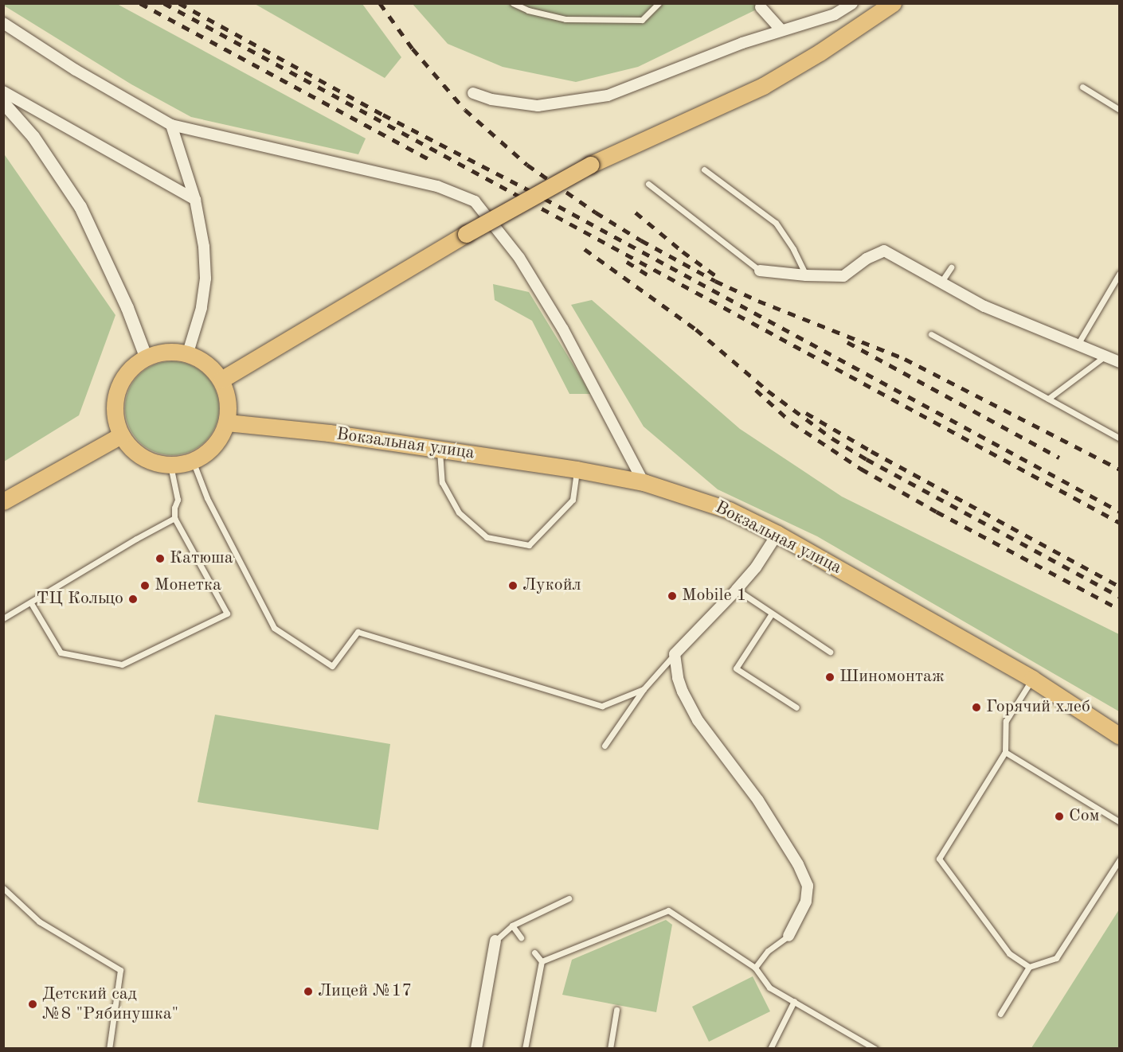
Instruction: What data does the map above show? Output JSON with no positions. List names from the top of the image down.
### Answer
{
  "streets": {
    "main road": ["Вокзальная улица"]
  },
  "places": [
    "Катюша",
    "Монетка",
    "Лукойл",
    "Mobile 1",
    "ТЦ Кольцо",
    "Шиномонтаж",
    "Горячий хлеб",
    "Сом",
    "Лицей №17",
    "Детский сад №8 \"Рябинушка\""
  ]
}
